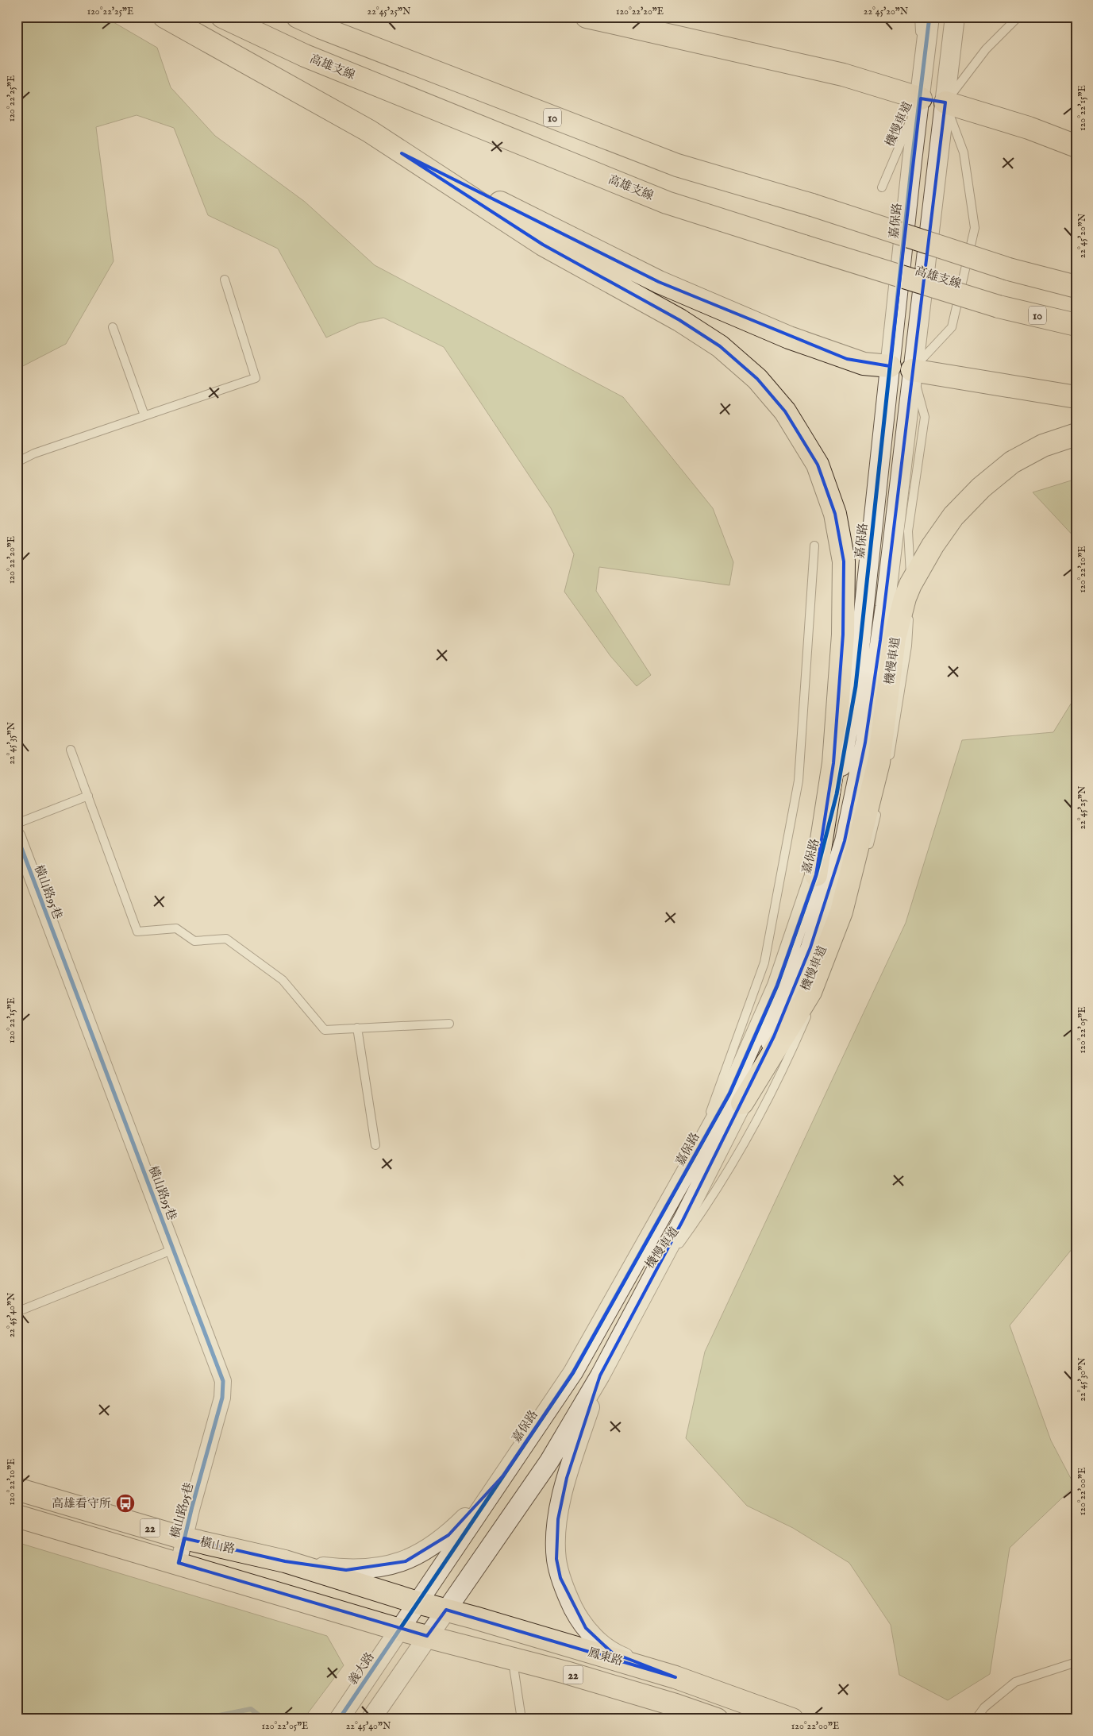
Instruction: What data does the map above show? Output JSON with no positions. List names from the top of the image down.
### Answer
{
  "streets": {
    "main road": [
      "高雄支線",
      "10",
      "22",
      "橫山路",
      "鳳東路"
    ],
    "street": ["嘉保路", "橫山路95巷", "義大路"],
    "lane": ["機慢車道"]
  },
  "crossings": [
    ["機慢車道", "嘉保路"],
    ["嘉保路", "橫山路"],
    ["嘉保路", "鳳東路"],
    ["嘉保路", "義大路"],
    ["橫山路95巷", "22"],
    ["橫山路95巷", "橫山路"],
    ["22", "義大路"],
    ["橫山路", "鳳東路"],
    ["橫山路", "義大路"],
    ["鳳東路", "義大路"]
  ],
  "places": {
    "bus stop": ["高雄看守所"]
  },
  "coordinates": [
    "120°22'25\"E",
    "22°45'25\"N",
    "120°22'20\"E",
    "22°45'20\"N",
    "120°22'15\"E",
    "120°22'10\"E",
    "22°45'35\"N",
    "120°22'05\"E",
    "22°45'40\"N",
    "22°45'30\"N",
    "120°22'00\"E"
  ]
}
